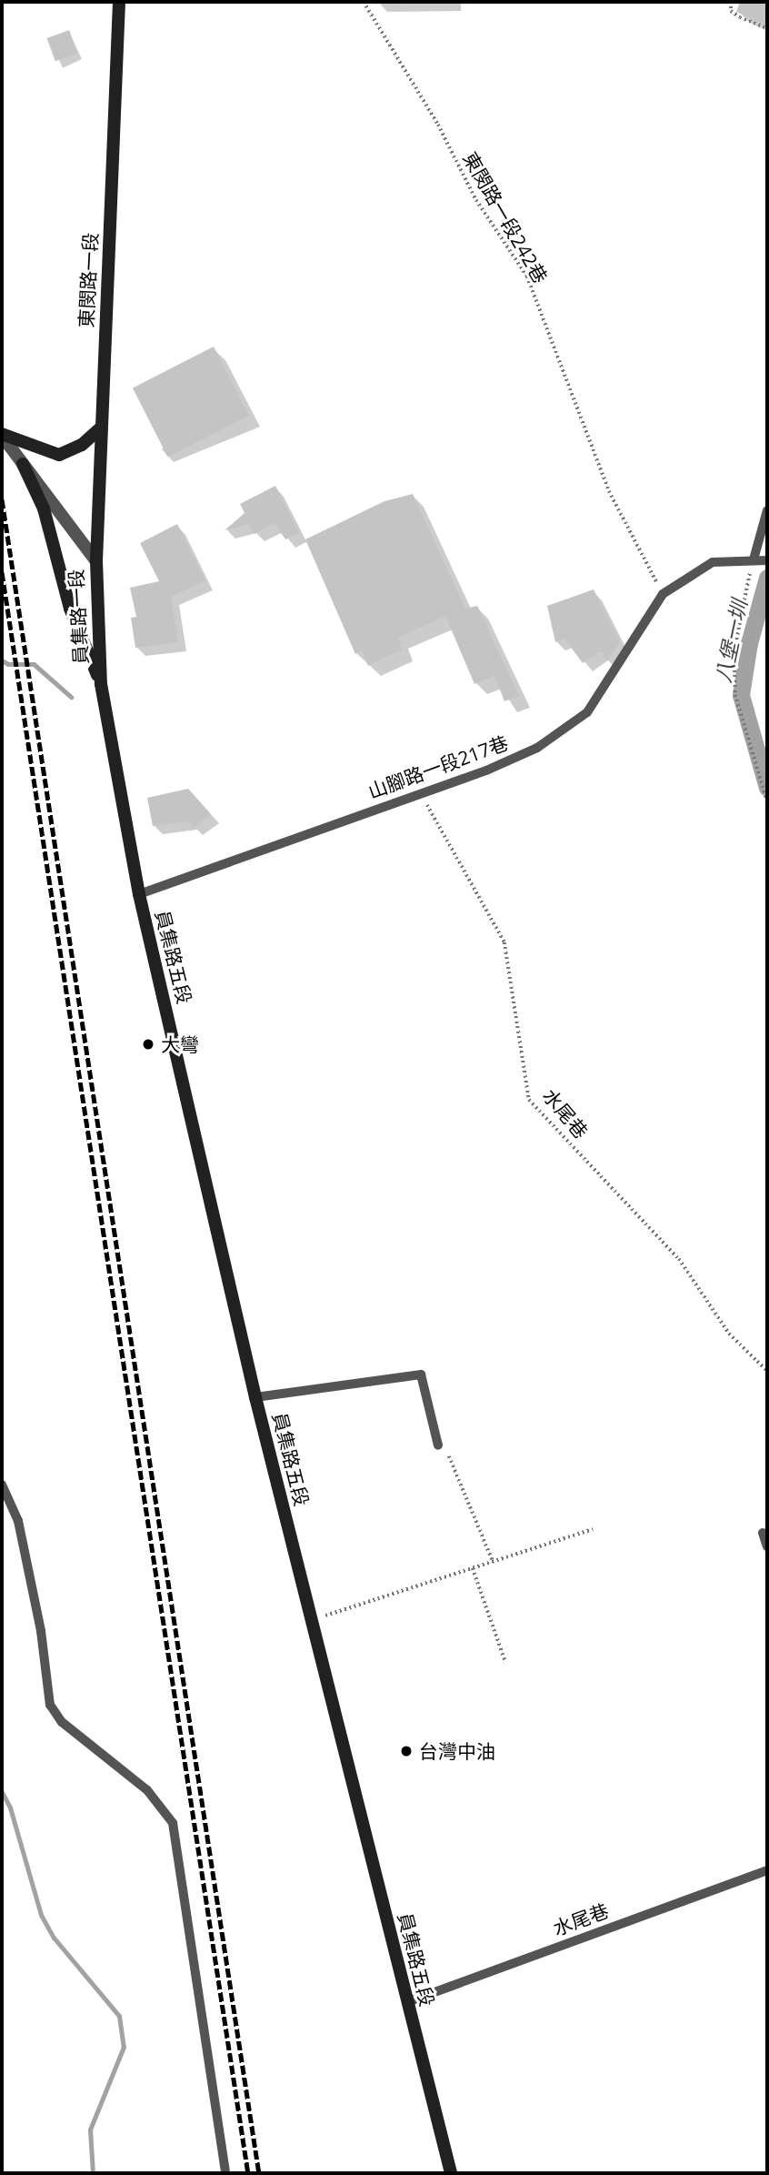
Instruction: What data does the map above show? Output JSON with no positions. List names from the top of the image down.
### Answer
{
  "streets": {
    "main road": ["東閔路一段", "員集路一段", "員集路五段"],
    "lane": ["山腳路一段217巷", "水尾巷"],
    "path": ["東閔路一段242巷"]
  },
  "crossings": [
    ["東閔路一段242巷", "山腳路一段217巷"],
    ["東閔路一段", "員集路一段"],
    ["員集路一段", "員集路五段"],
    ["山腳路一段217巷", "員集路五段"],
    ["山腳路一段217巷", "水尾巷"],
    ["員集路五段", "水尾巷"]
  ],
  "water": ["八堡一圳"],
  "places": ["大彎", "台灣中油"]
}
